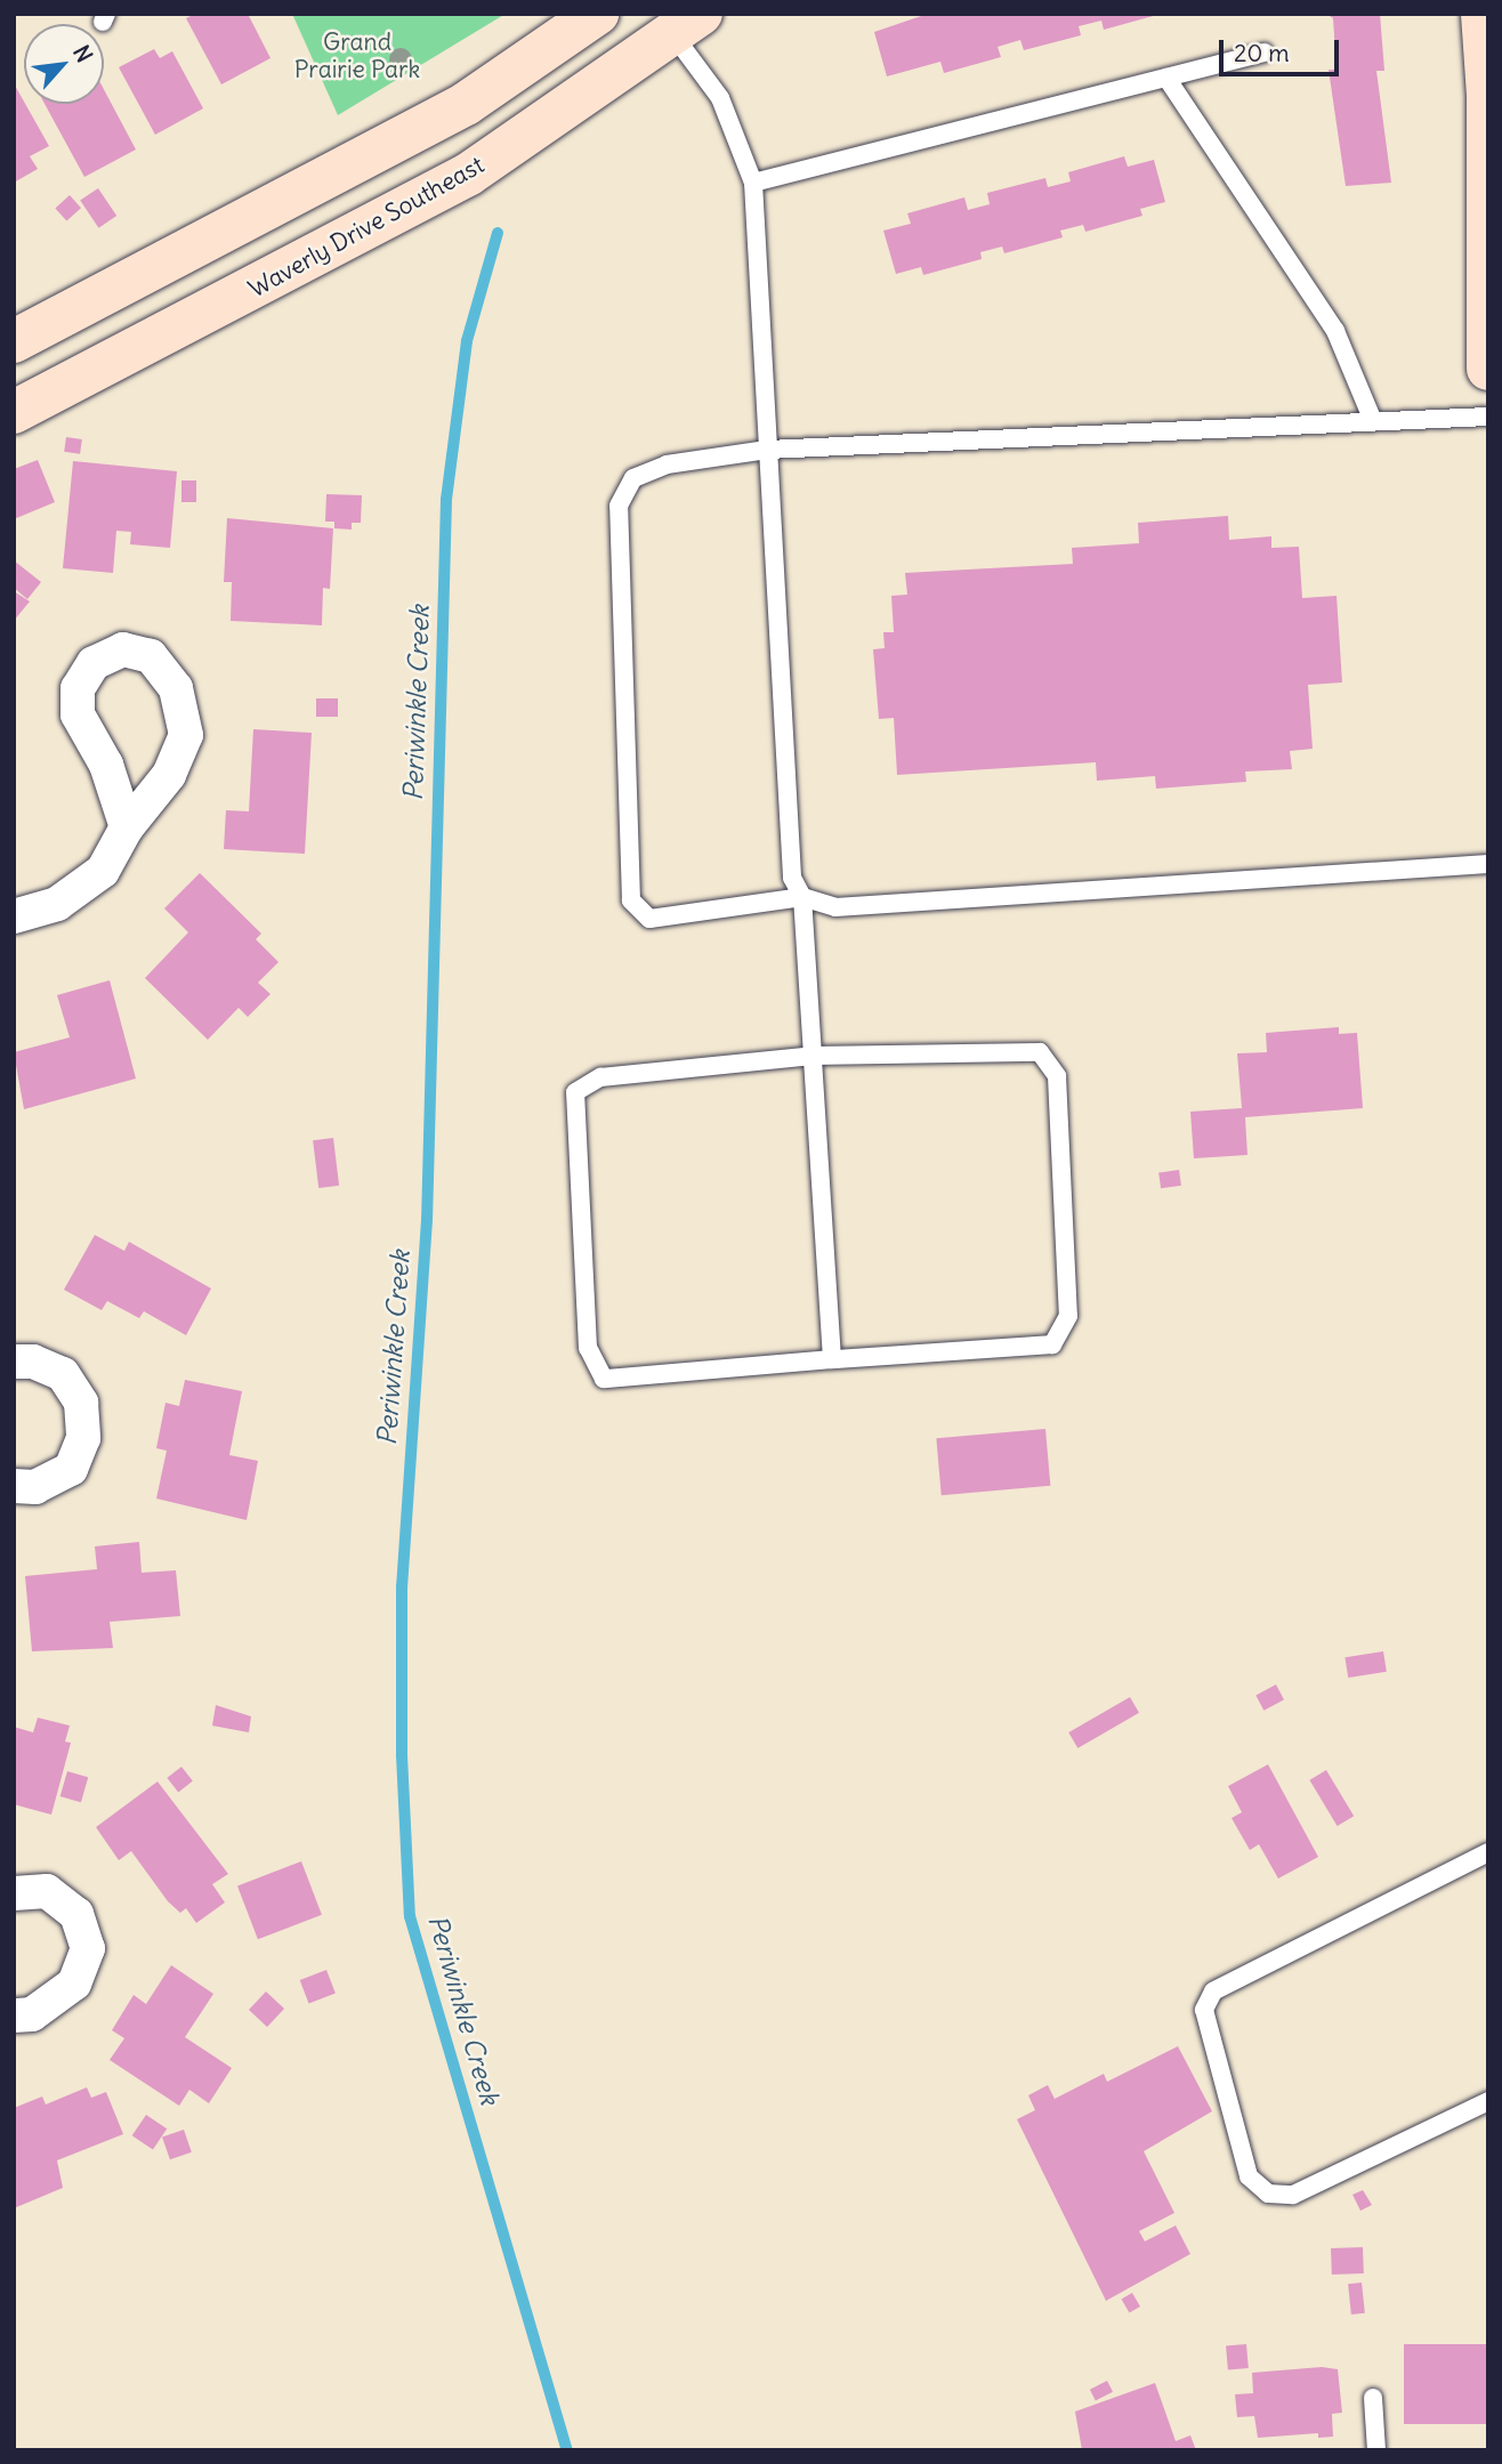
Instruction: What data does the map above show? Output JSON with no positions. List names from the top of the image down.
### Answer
{
  "streets": {
    "main road": ["Waverly Drive Southeast"]
  },
  "water": ["Periwinkle Creek"],
  "parks": ["Grand Prairie Park"],
  "scale_bar": "20 m",
  "north": "top right"
}
